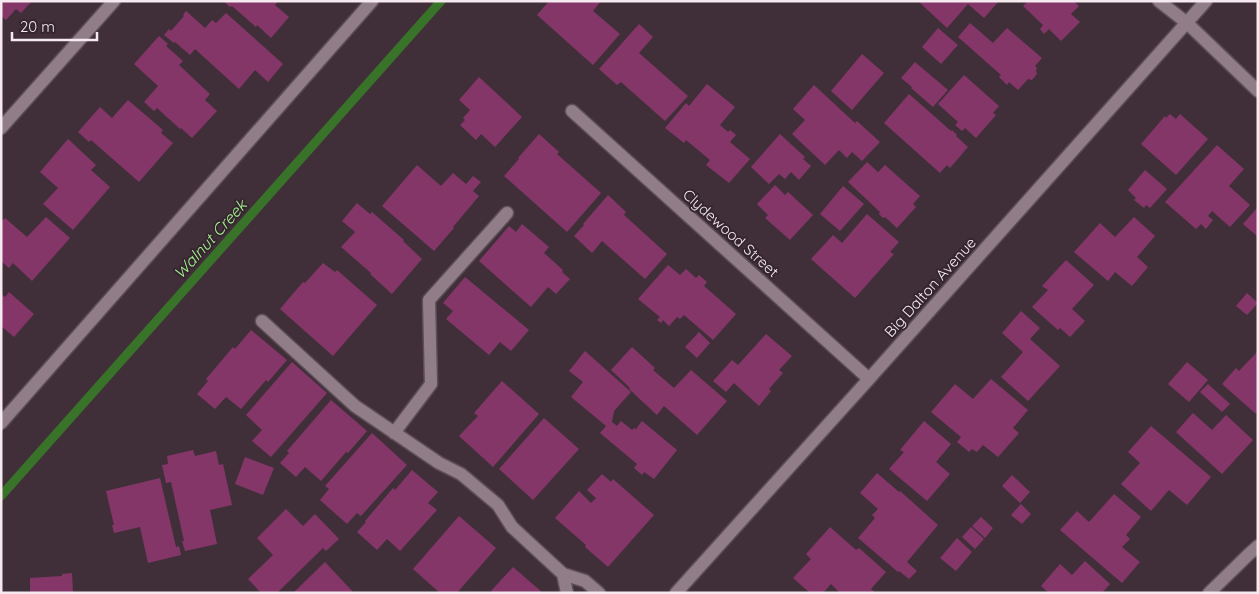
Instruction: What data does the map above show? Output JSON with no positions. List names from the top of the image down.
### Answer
{
  "streets": {
    "street": ["Clydewood Street", "Big Dalton Avenue"]
  },
  "crossings": [
    ["Clydewood Street", "Big Dalton Avenue"]
  ],
  "water": ["Walnut Creek"],
  "scale_bar": "20 m"
}
